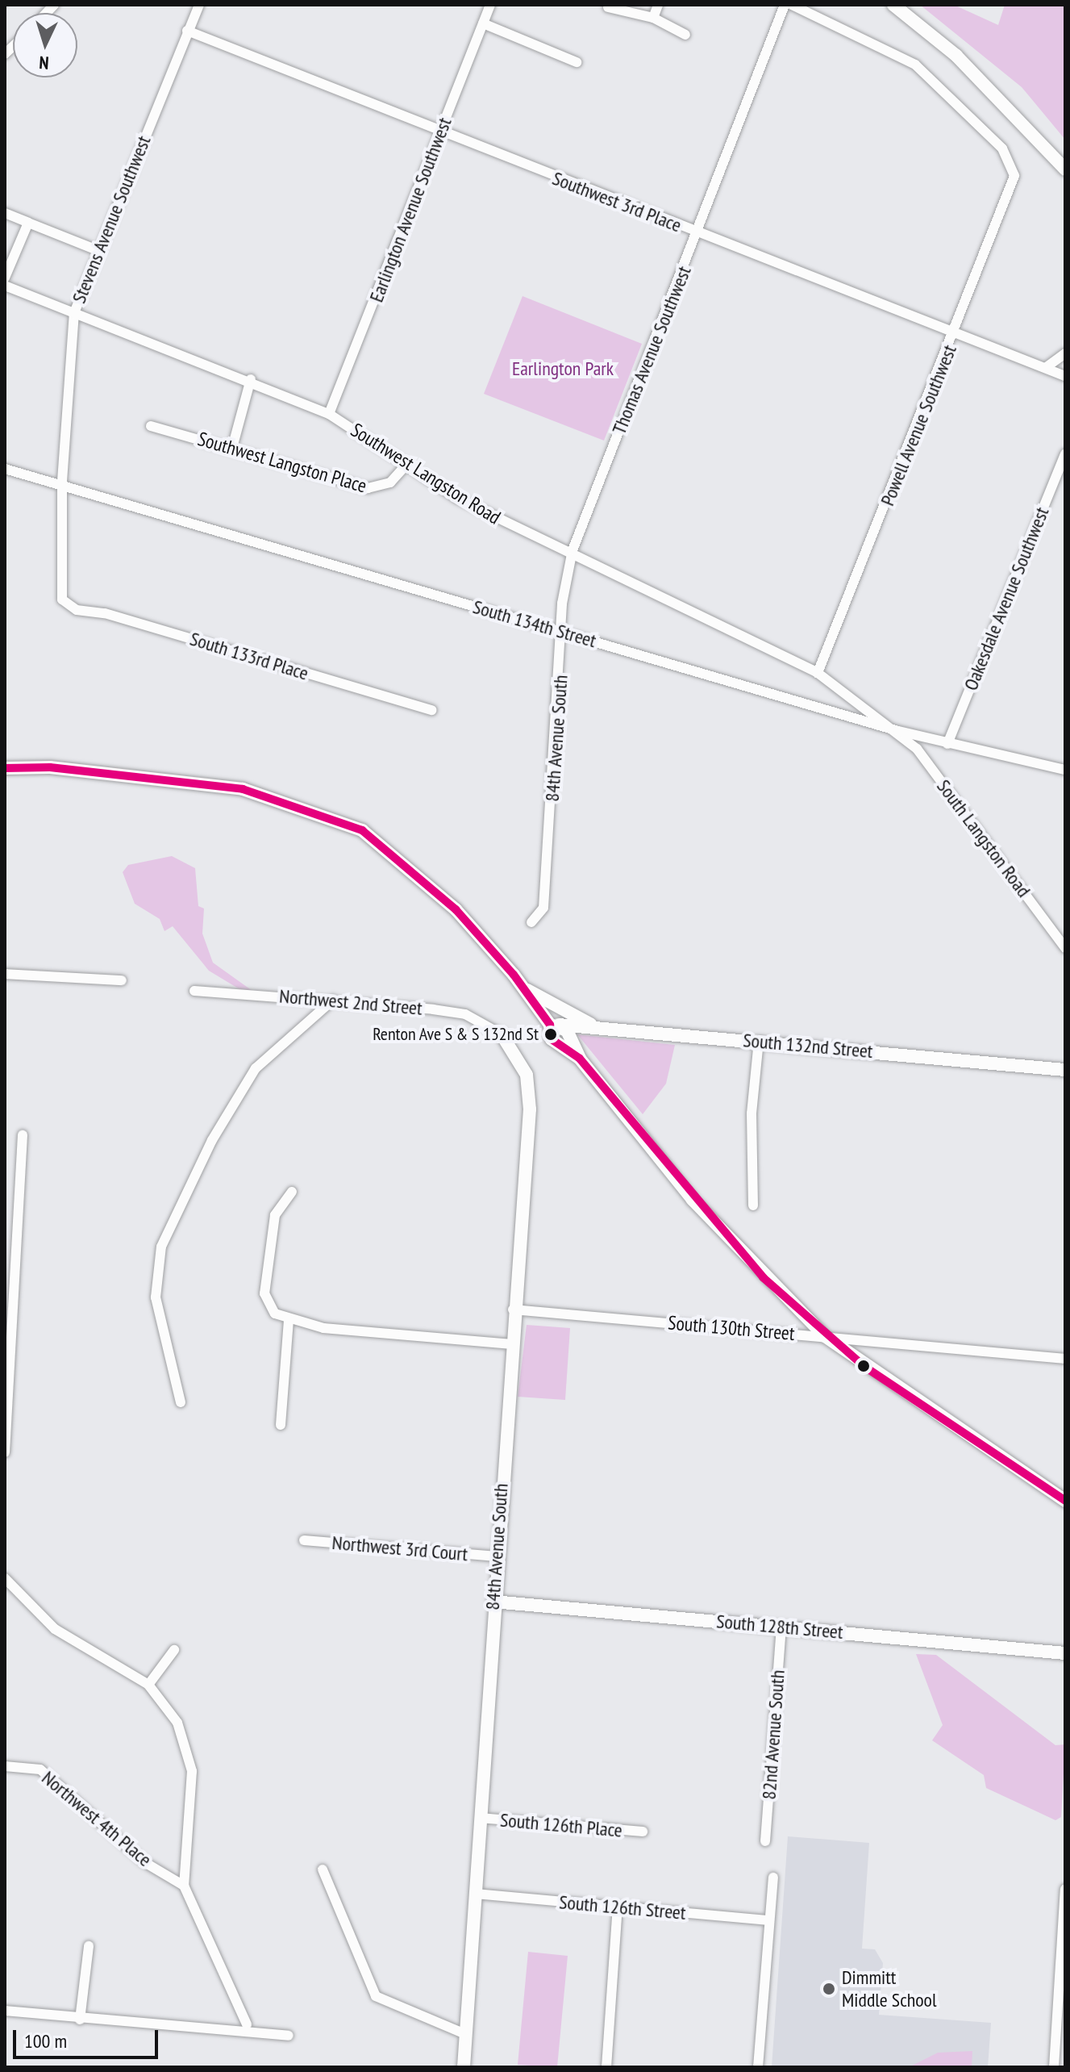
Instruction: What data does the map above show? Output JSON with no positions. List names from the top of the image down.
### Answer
{
  "streets": {
    "street": [
      "Southwest 3rd Place",
      "Earlington Avenue Southwest",
      "Stevens Avenue Southwest",
      "Thomas Avenue Southwest",
      "Powell Avenue Southwest",
      "Southwest Langston Place",
      "Southwest Langston Road",
      "Oakesdale Avenue Southwest",
      "South 134th Street",
      "South 133rd Place",
      "84th Avenue South",
      "South Langston Road",
      "Northwest 2nd Street",
      "South 132nd Street",
      "South 130th Street",
      "Northwest 3rd Court",
      "South 128th Street",
      "82nd Avenue South",
      "Northwest 4th Place",
      "South 126th Place",
      "South 126th Street"
    ]
  },
  "crossings": [
    ["Southwest 3rd Place", "Earlington Avenue Southwest"],
    ["Southwest 3rd Place", "Stevens Avenue Southwest"],
    ["Southwest 3rd Place", "Thomas Avenue Southwest"],
    ["Southwest 3rd Place", "Powell Avenue Southwest"],
    ["Earlington Avenue Southwest", "Southwest Langston Road"],
    ["Stevens Avenue Southwest", "Southwest Langston Road"],
    ["Stevens Avenue Southwest", "South 134th Street"],
    ["Stevens Avenue Southwest", "South 133rd Place"],
    ["Thomas Avenue Southwest", "Southwest Langston Road"],
    ["Thomas Avenue Southwest", "84th Avenue South"],
    ["Powell Avenue Southwest", "Southwest Langston Road"],
    ["Southwest Langston Place", "Southwest Langston Road"],
    ["Southwest Langston Road", "South 134th Street"],
    ["Southwest Langston Road", "84th Avenue South"],
    ["Southwest Langston Road", "South Langston Road"],
    ["Oakesdale Avenue Southwest", "South 134th Street"],
    ["South 134th Street", "84th Avenue South"],
    ["South 134th Street", "South Langston Road"],
    ["84th Avenue South", "Northwest 2nd Street"],
    ["84th Avenue South", "South 130th Street"],
    ["84th Avenue South", "Northwest 3rd Court"],
    ["84th Avenue South", "South 128th Street"],
    ["84th Avenue South", "South 126th Place"],
    ["84th Avenue South", "South 126th Street"],
    ["South 128th Street", "82nd Avenue South"]
  ],
  "parks": ["Earlington Park"],
  "places": ["Renton Ave S & S 132nd St", "Dimmitt Middle School"],
  "scale_bar": "100 m",
  "north": "bottom"
}
